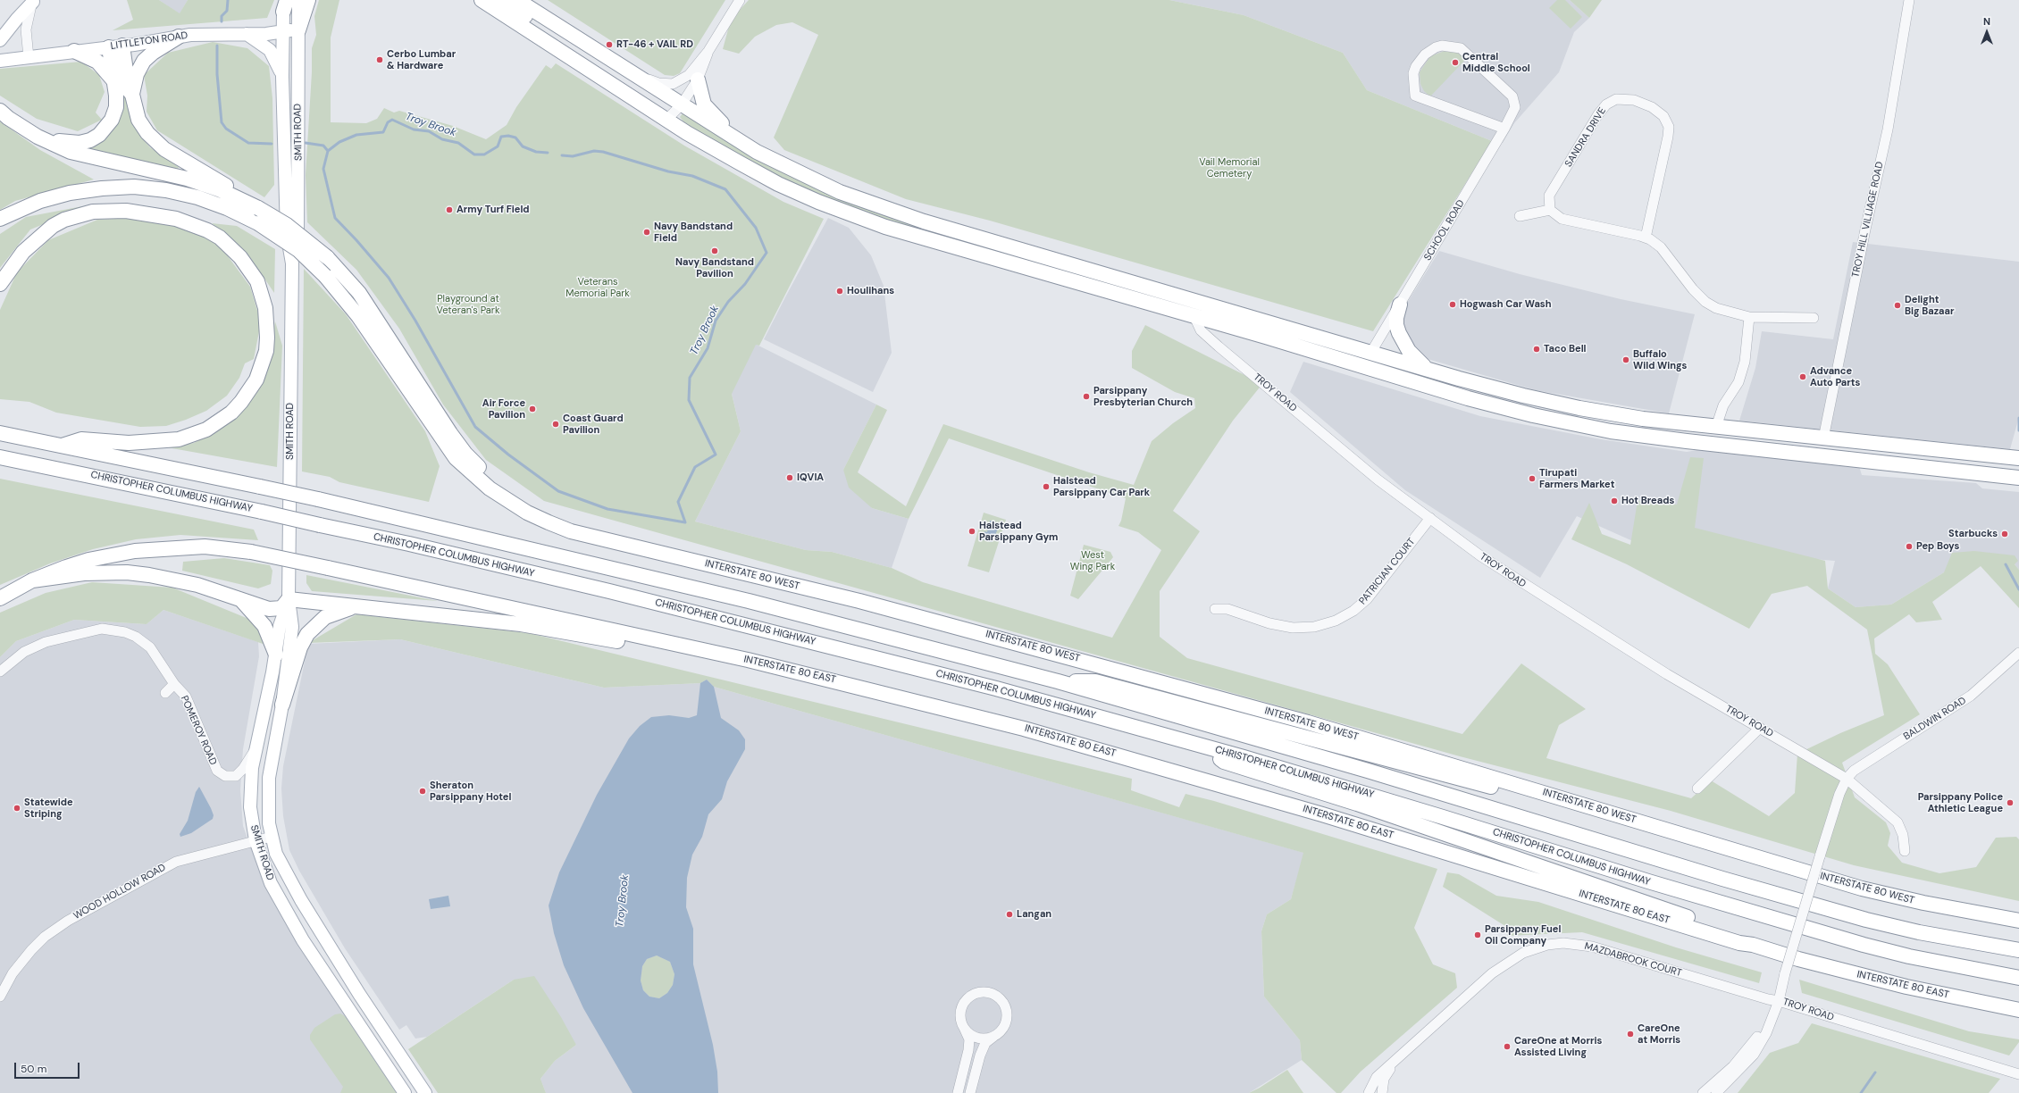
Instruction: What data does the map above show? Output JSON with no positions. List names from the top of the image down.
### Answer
{
  "streets": {
    "highway": ["CHRISTOPHER COLUMBUS HIGHWAY", "INTERSTATE 80 WEST", "INTERSTATE 80 EAST"],
    "main road": ["LITTLETON ROAD", "SMITH ROAD"],
    "street": [
      "SANDRA DRIVE",
      "TROY HILL VILLIAGE ROAD",
      "SCHOOL ROAD",
      "TROY ROAD",
      "PATRICIAN COURT",
      "BALDWIN ROAD",
      "POMEROY ROAD",
      "WOOD HOLLOW ROAD",
      "MAZDABROOK COURT"
    ]
  },
  "crossings": [
    ["LITTLETON ROAD", "SMITH ROAD"],
    ["SMITH ROAD", "POMEROY ROAD"],
    ["SMITH ROAD", "WOOD HOLLOW ROAD"],
    ["TROY ROAD", "PATRICIAN COURT"],
    ["TROY ROAD", "BALDWIN ROAD"],
    ["TROY ROAD", "MAZDABROOK COURT"]
  ],
  "water": ["Troy Brook"],
  "parks": [
    "Vail Memorial Cemetery",
    "Veterans Memorial Park",
    "Playground at Veteran's Park",
    "West Wing Park"
  ],
  "places": [
    "RT-46 + VAIL RD",
    "Cerbo Lumbar & Hardware",
    "Central Middle School",
    "Army Turf Field",
    "Navy Bandstand Field",
    "Navy Bandstand Pavilion",
    "Houlihans",
    "Hogwash Car Wash",
    "Delight Big Bazaar",
    "Taco Bell",
    "Buffalo Wild Wings",
    "Advance Auto Parts",
    "Parsippany Presbyterian Church",
    "Air Force Pavilion",
    "Coast Guard Pavilion",
    "IQVIA",
    "Tirupati Farmers Market",
    "Halstead Parsippany Car Park",
    "Hot Breads",
    "Halstead Parsippany Gym",
    "Starbucks",
    "Pep Boys",
    "Sheraton Parsippany Hotel",
    "Parsippany Police Athletic League",
    "Statewide Striping",
    "Langan",
    "Parsippany Fuel Oil Company",
    "CareOne at Morris",
    "CareOne at Morris Assisted Living"
  ],
  "scale_bar": "50 m",
  "north": "top"
}
